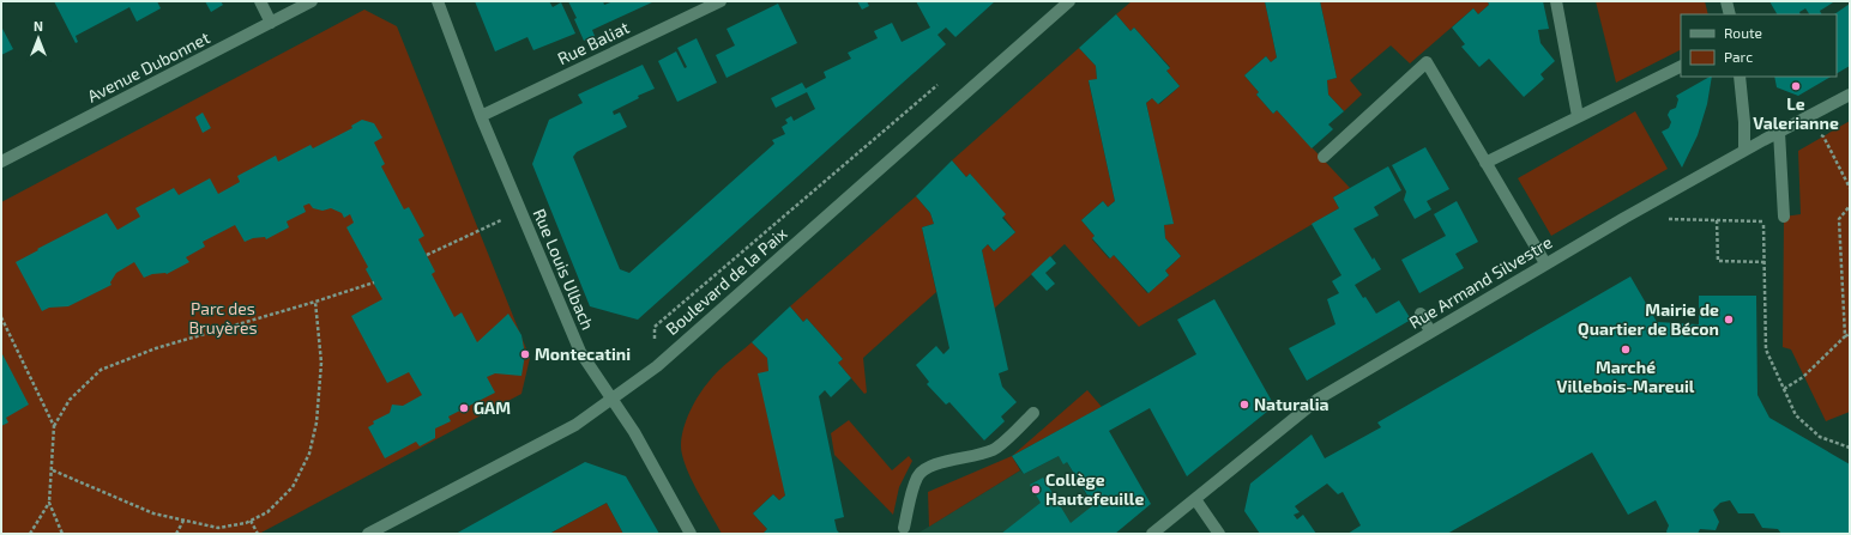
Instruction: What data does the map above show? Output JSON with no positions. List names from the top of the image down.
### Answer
{
  "streets": {
    "street": [
      "Rue Baliat",
      "Avenue Dubonnet",
      "Rue Louis Ulbach",
      "Boulevard de la Paix",
      "Rue Armand Silvestre"
    ]
  },
  "crossings": [
    ["Rue Baliat", "Rue Louis Ulbach"],
    ["Rue Louis Ulbach", "Boulevard de la Paix"]
  ],
  "parks": ["Parc des Bruyères"],
  "places": [
    "Le Valerianne",
    "Mairie de Quartier de Bécon",
    "Marché Villebois-Mareuil",
    "Montecatini",
    "Naturalia",
    "GAM",
    "Collège Hautefeuille"
  ],
  "legend": ["Route", "Parc"],
  "north": "top"
}
